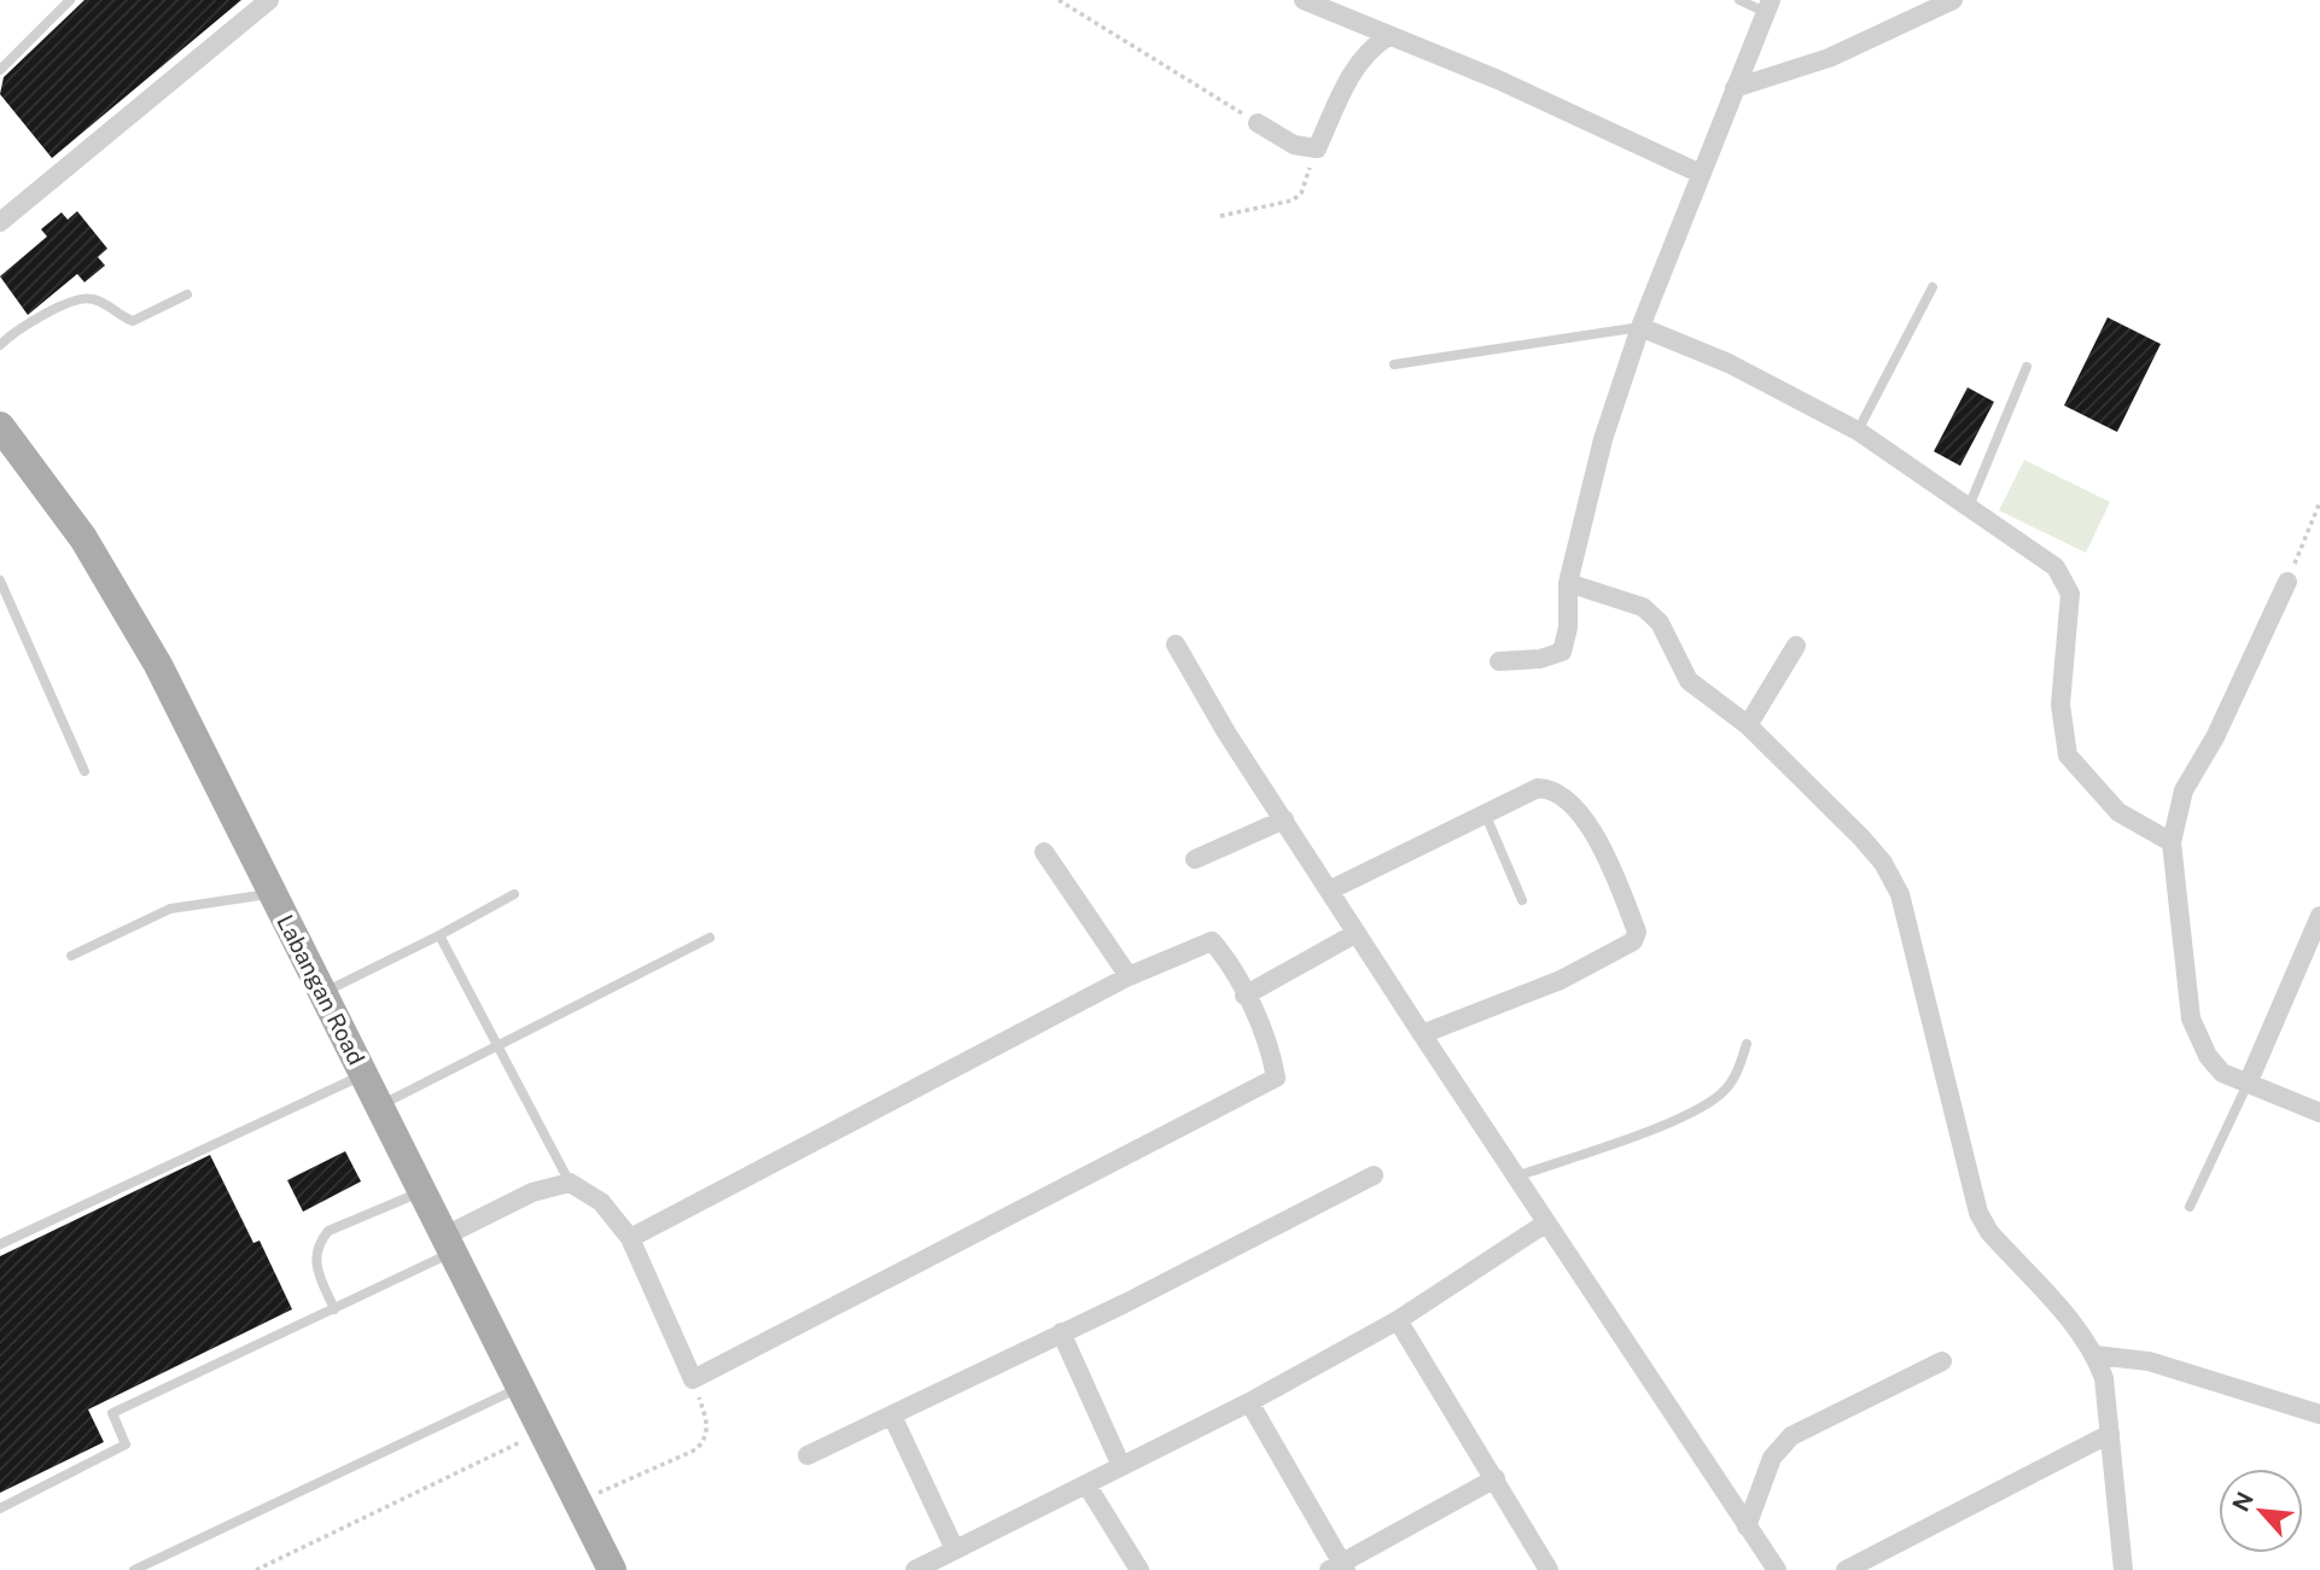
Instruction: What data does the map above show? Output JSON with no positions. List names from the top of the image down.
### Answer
{
  "streets": {
    "main road": ["Labangan Road"]
  },
  "north": "top left"
}
